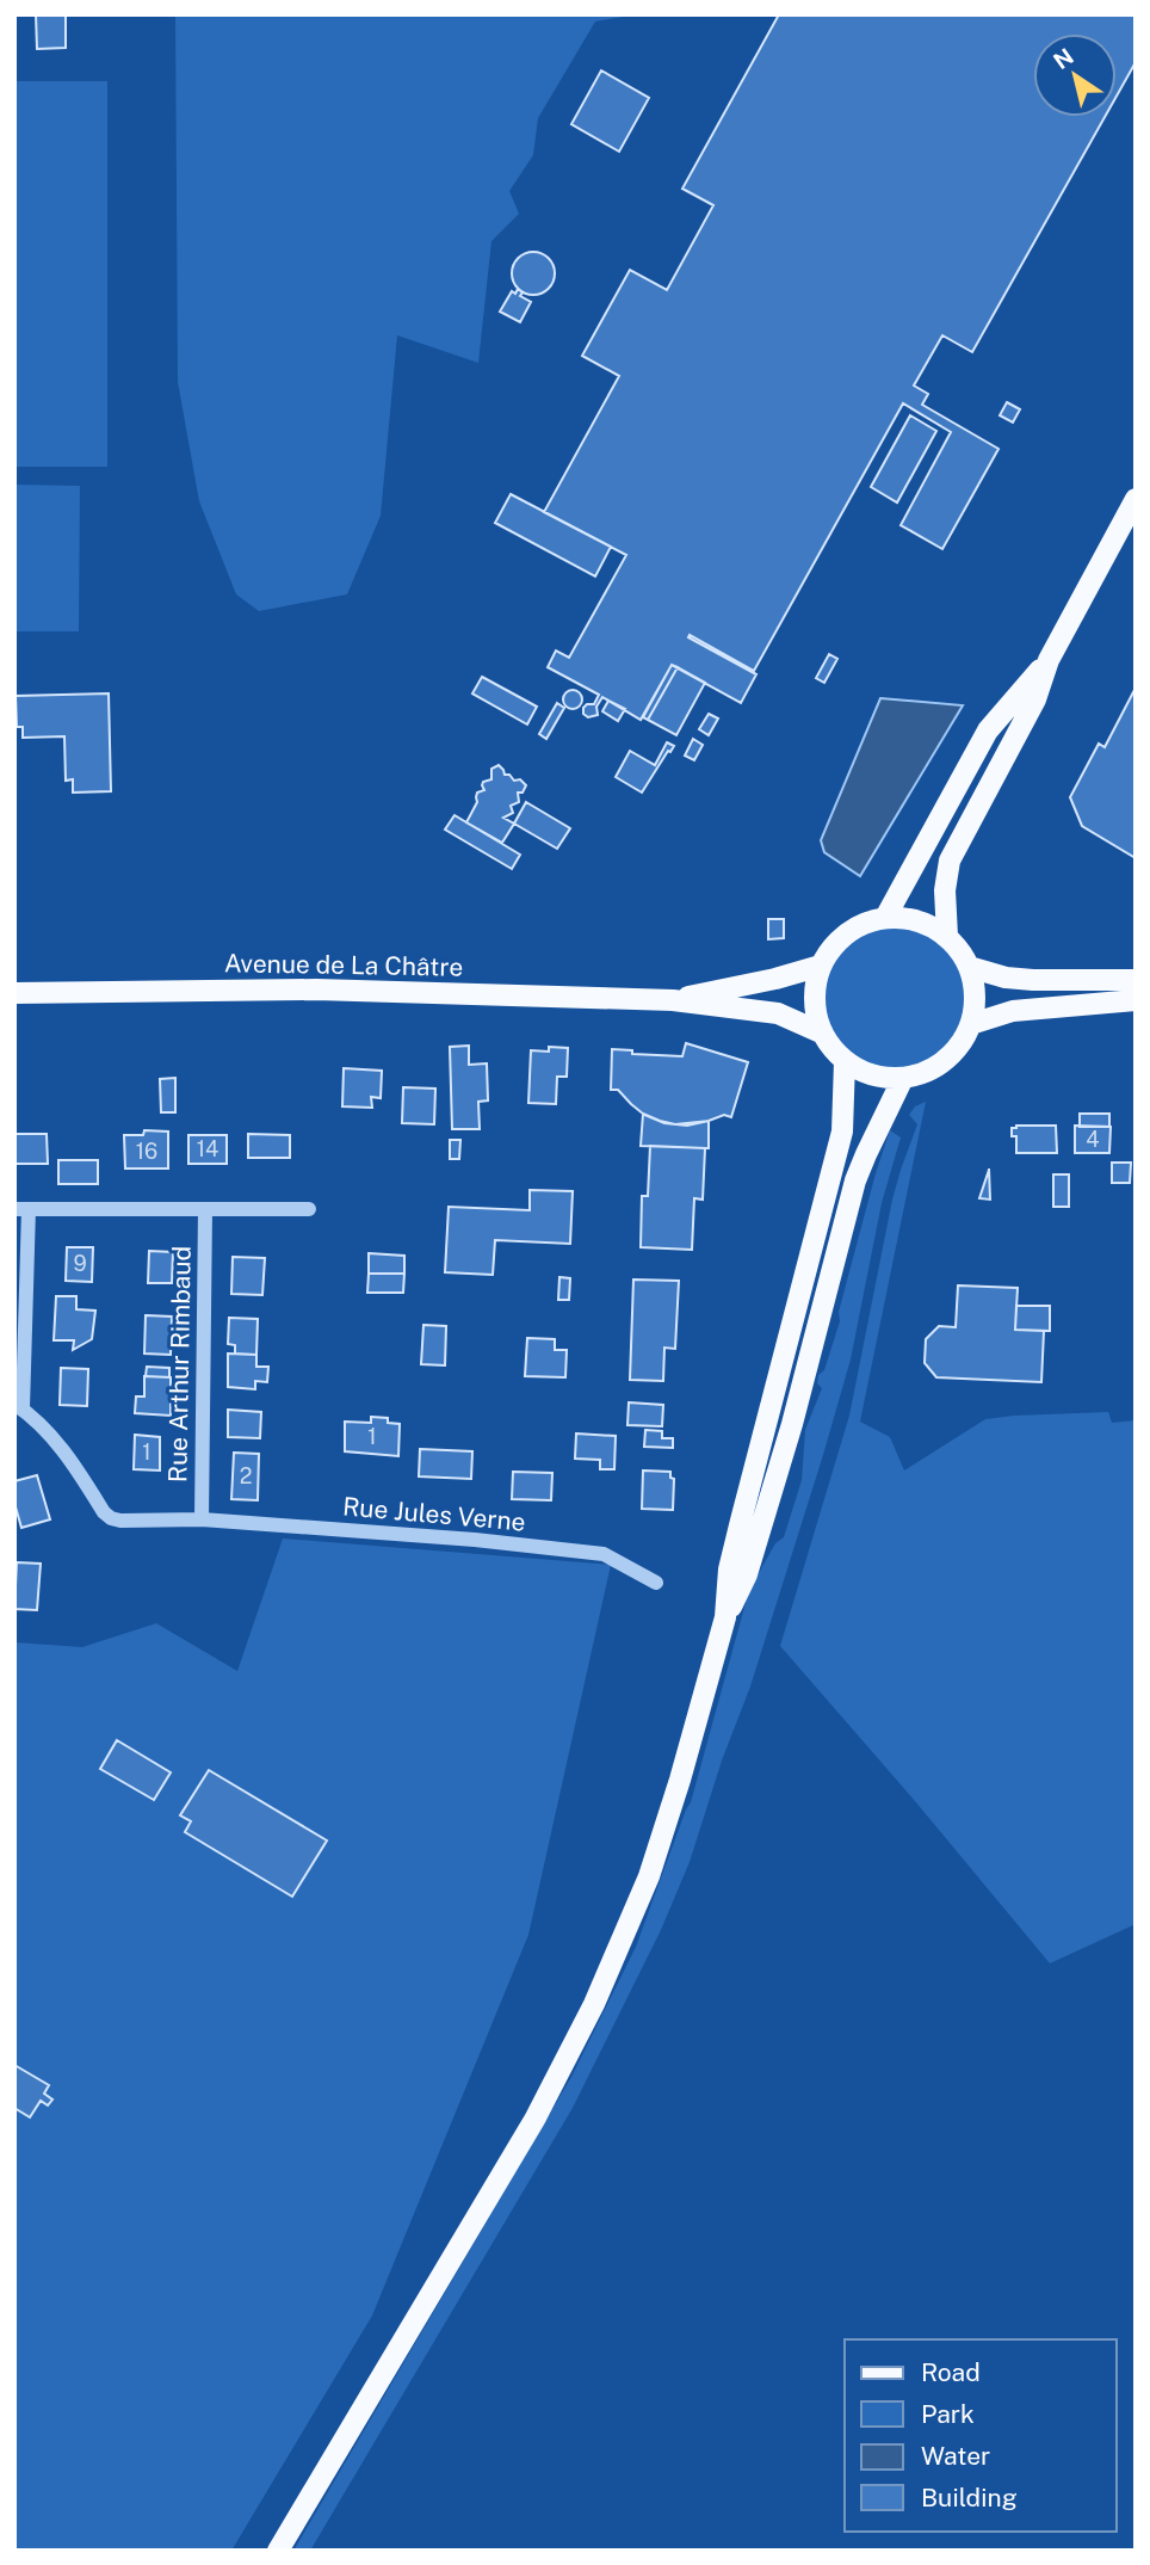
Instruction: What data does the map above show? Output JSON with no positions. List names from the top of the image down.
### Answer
{
  "streets": {
    "main road": ["Avenue de La Châtre"],
    "street": ["Rue Arthur Rimbaud", "Rue Jules Verne"]
  },
  "crossings": [
    ["Rue Arthur Rimbaud", "Rue Jules Verne"]
  ],
  "house_numbers": [
    "4",
    "14",
    "16",
    "9",
    "1",
    "1",
    "2"
  ],
  "legend": [
    "Road",
    "Park",
    "Water",
    "Building"
  ],
  "north": "top left"
}
